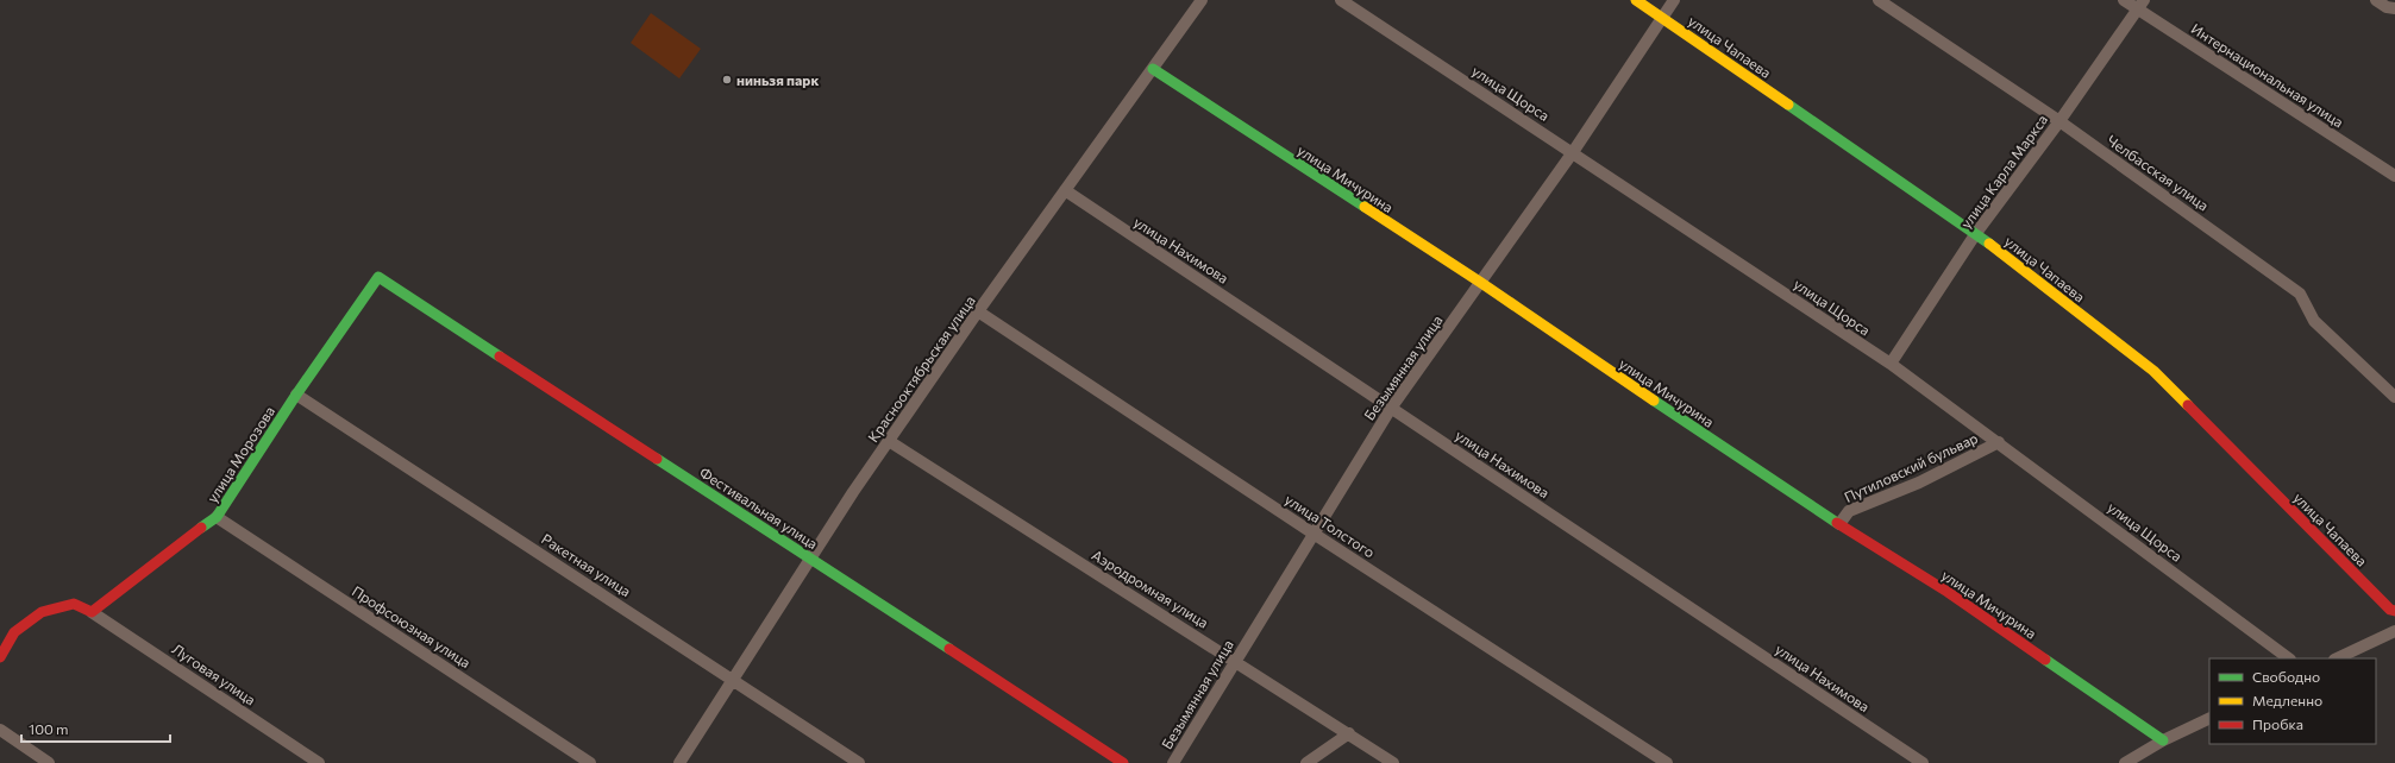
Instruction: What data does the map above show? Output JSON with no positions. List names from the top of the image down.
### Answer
{
  "streets": {
    "street": [
      "улица Чапаева",
      "Интернациональная улица",
      "улица Щорса",
      "улица Карла Маркса",
      "Челбасская улица",
      "улица Мичурина",
      "улица Нахимова",
      "Безымянная улица",
      "Краснооктябрьская улица",
      "улица Морозова",
      "Путиловский бульвар",
      "Фестивальная улица",
      "улица Толстого",
      "Ракетная улица",
      "Аэродромная улица",
      "Профсоюзная улица",
      "Луговая улица"
    ]
  },
  "crossings": [
    ["улица Чапаева", "улица Карла Маркса"],
    ["улица Чапаева", "Безымянная улица"],
    ["Интернациональная улица", "улица Карла Маркса"],
    ["улица Щорса", "улица Карла Маркса"],
    ["улица Щорса", "Безымянная улица"],
    ["улица Щорса", "Путиловский бульвар"],
    ["улица Карла Маркса", "Челбасская улица"],
    ["улица Мичурина", "Безымянная улица"],
    ["улица Мичурина", "Краснооктябрьская улица"],
    ["улица Мичурина", "Путиловский бульвар"],
    ["улица Нахимова", "Безымянная улица"],
    ["улица Нахимова", "Краснооктябрьская улица"],
    ["Безымянная улица", "улица Толстого"],
    ["Безымянная улица", "Аэродромная улица"],
    ["Краснооктябрьская улица", "Фестивальная улица"],
    ["Краснооктябрьская улица", "улица Толстого"],
    ["Краснооктябрьская улица", "Ракетная улица"],
    ["Краснооктябрьская улица", "Аэродромная улица"],
    ["улица Морозова", "Фестивальная улица"],
    ["улица Морозова", "Ракетная улица"],
    ["улица Морозова", "Профсоюзная улица"],
    ["улица Морозова", "Луговая улица"]
  ],
  "places": ["ниньзя парк"],
  "legend": ["Свободно", "Медленно", "Пробка"],
  "scale_bar": "100 m"
}
